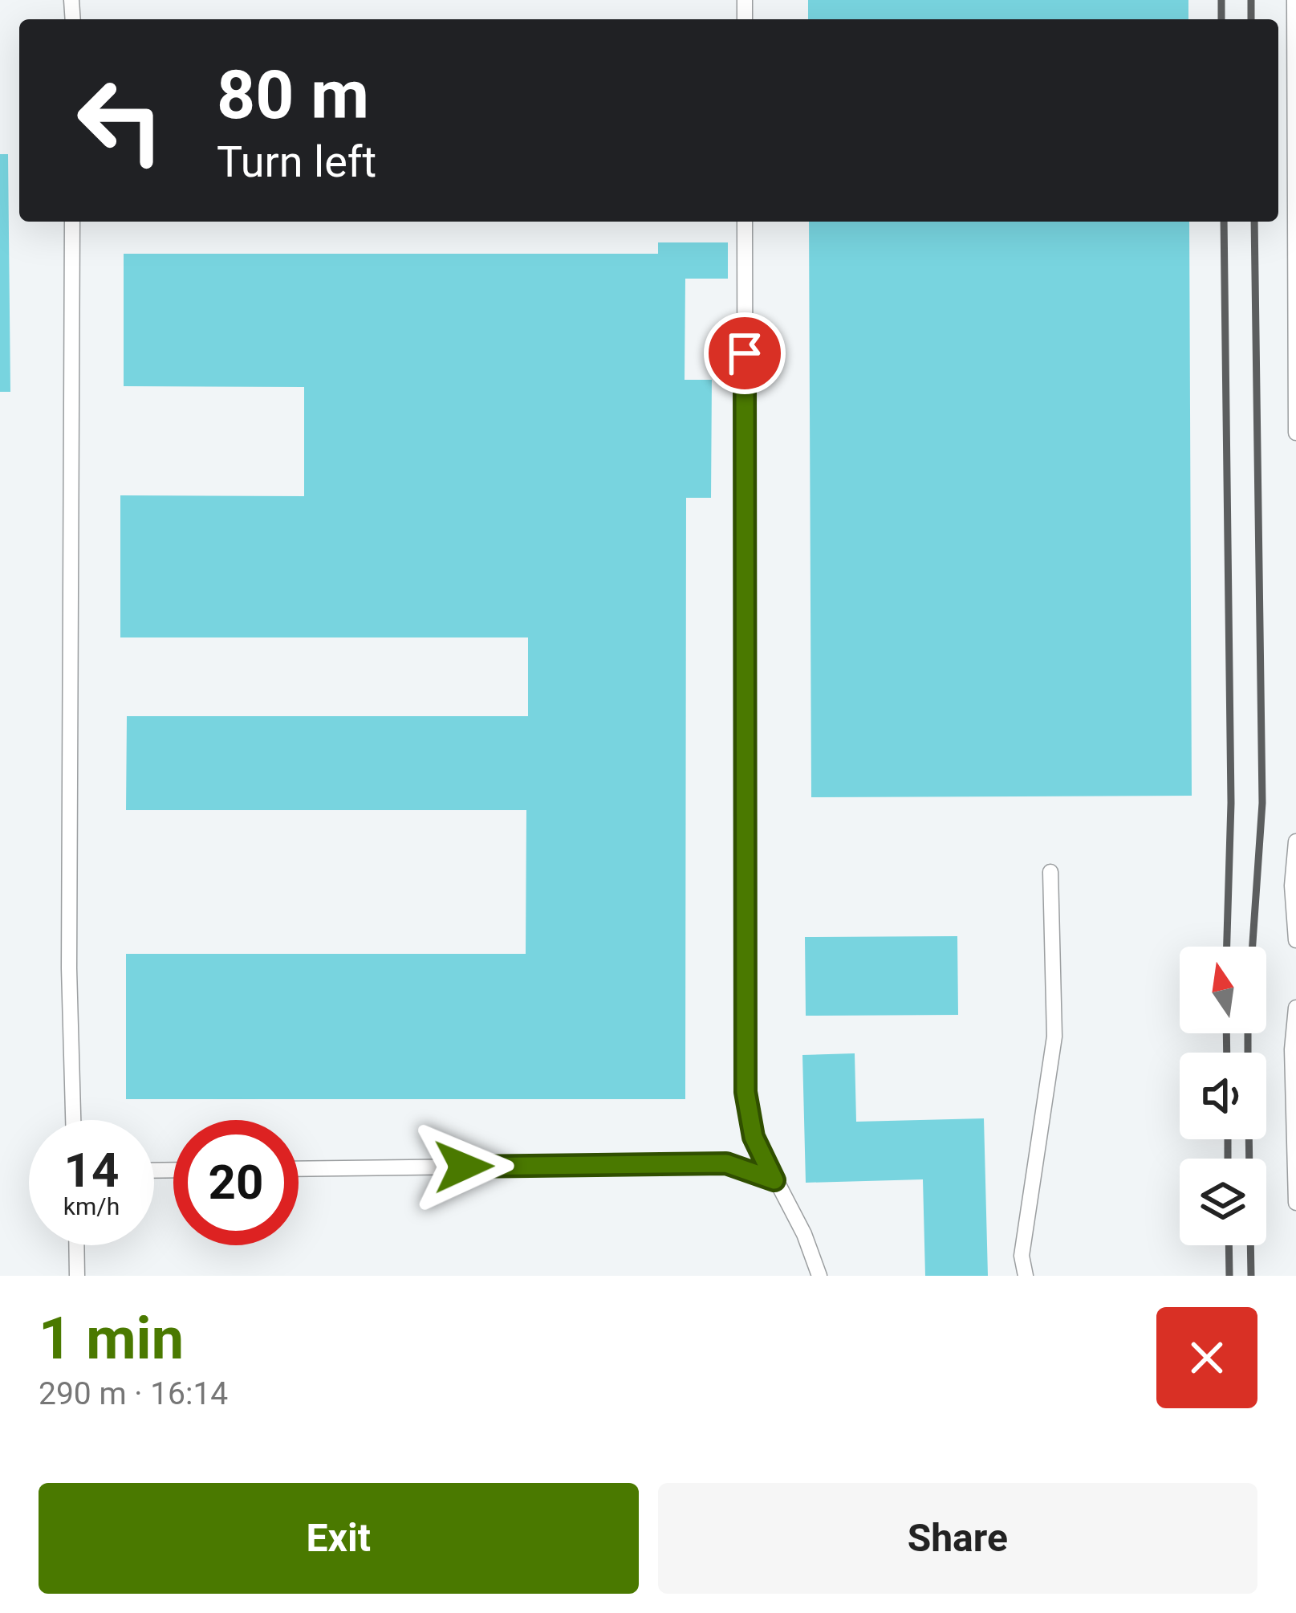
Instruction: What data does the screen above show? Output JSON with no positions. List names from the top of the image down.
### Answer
{
  "north": "top",
  "page": {
    "turn": ["80 m", "Turn left"],
    "speed": "14 km/h",
    "limit": "20",
    "heading": ["1 min", "290 m · 16:14"],
    "buttons": ["Exit", "Share"]
  }
}
